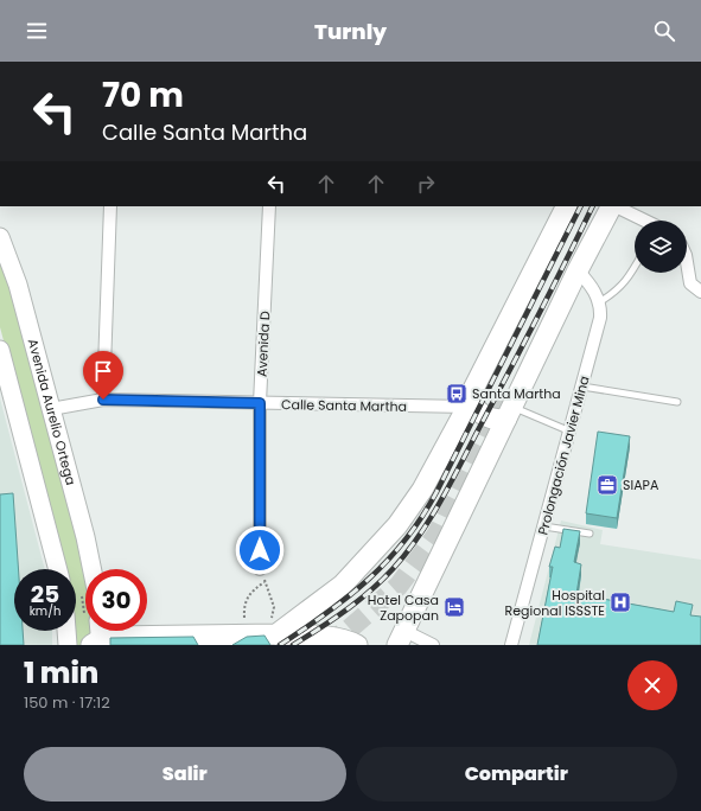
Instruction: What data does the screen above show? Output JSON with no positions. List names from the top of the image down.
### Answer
{
  "streets": {
    "main road": ["Avenida Aurelio Ortega"],
    "street": ["Avenida D", "Calle Santa Martha", "Prolongación Javier Mina"]
  },
  "crossings": [
    ["Avenida D", "Calle Santa Martha"],
    ["Calle Santa Martha", "Avenida Aurelio Ortega"]
  ],
  "places": {
    "bus stop": ["Santa Martha"],
    "office": ["SIAPA"],
    "hospital": ["Hospital Regional ISSSTE"],
    "hotel": ["Hotel Casa Zapopan"]
  },
  "page": {
    "header": "Turnly",
    "turn": ["70 m", "Calle Santa Martha"],
    "speed": "25 km/h",
    "limit": "30",
    "heading": ["1 min", "150 m · 17:12"],
    "buttons": ["Salir", "Compartir"]
  }
}
